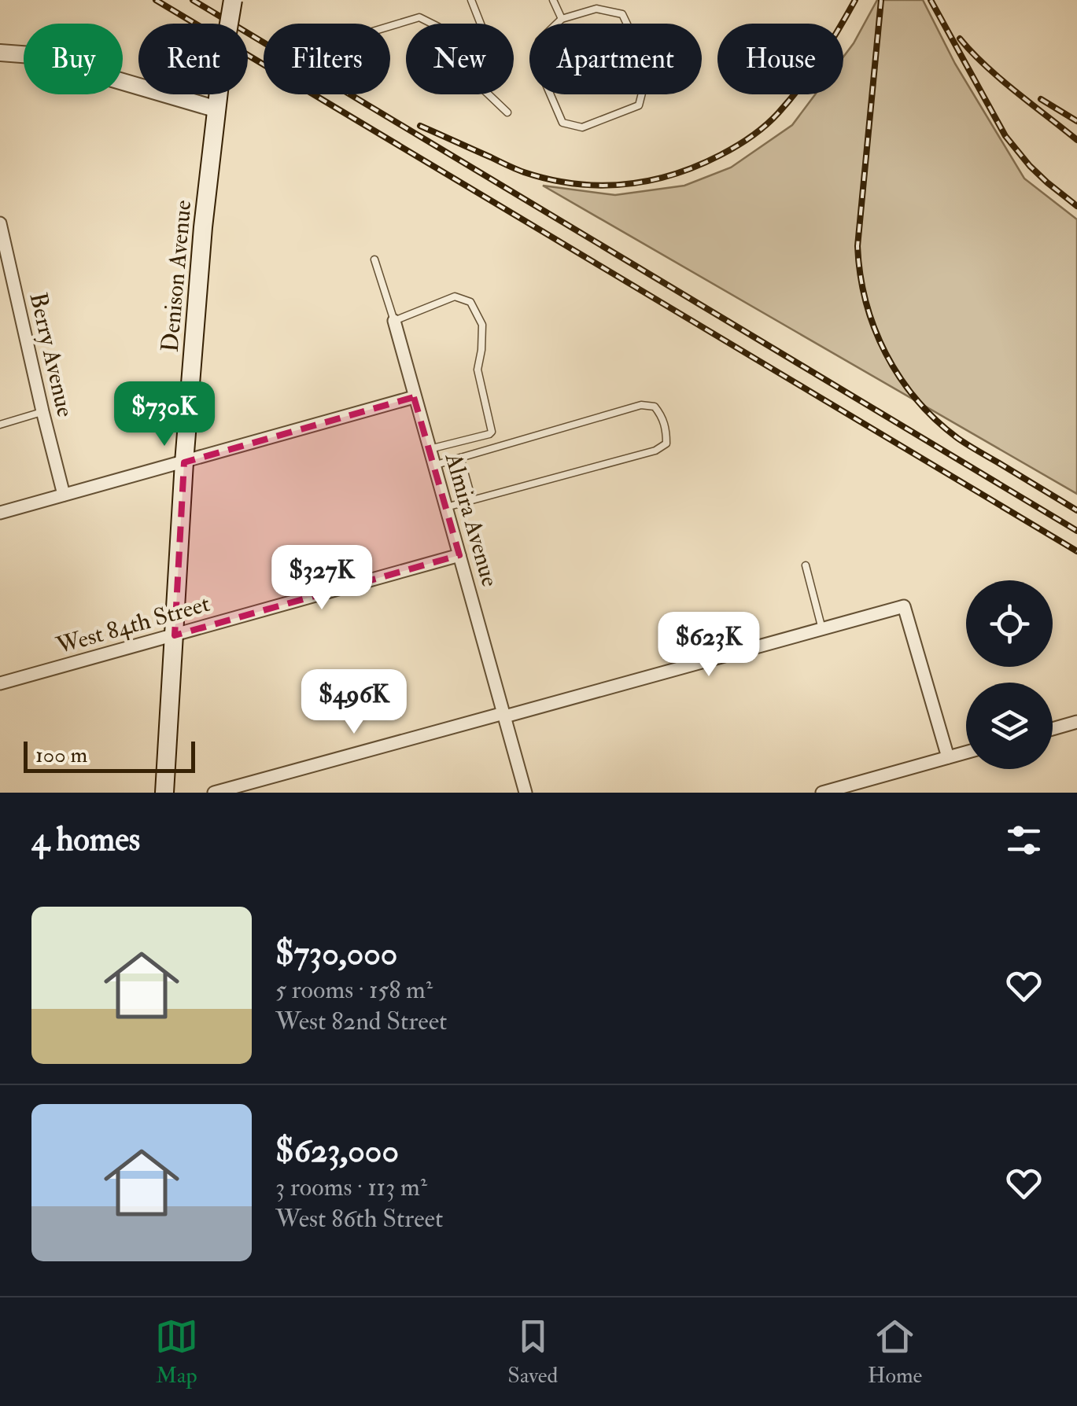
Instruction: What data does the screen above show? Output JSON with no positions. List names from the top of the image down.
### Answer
{
  "streets": {
    "main road": ["Denison Avenue"],
    "street": ["Berry Avenue", "Almira Avenue", "West 84th Street"]
  },
  "crossings": [
    ["Denison Avenue", "West 84th Street"],
    ["Almira Avenue", "West 84th Street"]
  ],
  "scale_bar": "100 m",
  "page": {
    "chip": [
      "Buy",
      "Rent",
      "Filters",
      "New",
      "Apartment",
      "House"
    ],
    "price": [
      "$730K",
      "$327K",
      "$623K",
      "$496K"
    ],
    "scale": "100 m",
    "heading": "4 homes",
    "list": [
      {
        "name": "$730,000",
        "note": "5 rooms · 158 m² · West 82nd Street"
      },
      {
        "name": "$623,000",
        "note": "3 rooms · 113 m² · West 86th Street"
      }
    ],
    "tabs": ["Map", "Saved", "Home"]
  }
}
